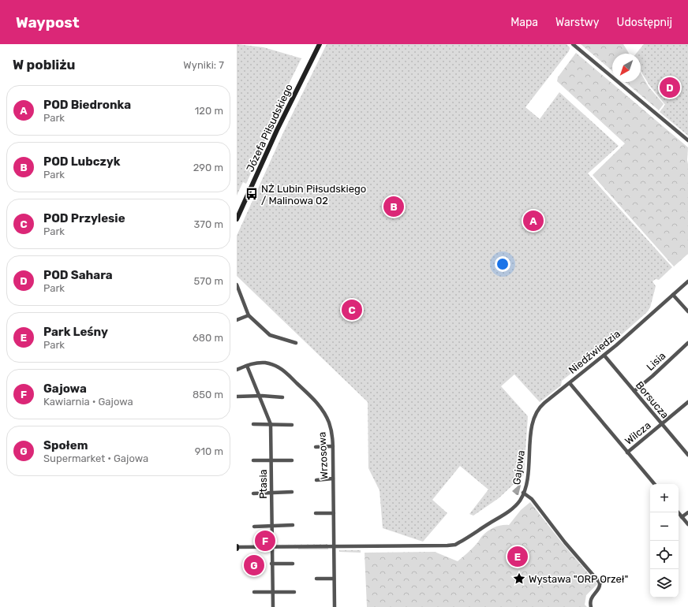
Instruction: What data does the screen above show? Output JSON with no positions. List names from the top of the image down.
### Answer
{
  "streets": {
    "street": [
      "Józefa Piłsudskiego",
      "Niedźwiedzia",
      "Lisia",
      "Borsucza",
      "Wilcza",
      "Wrzosowa",
      "Gajowa",
      "Ptasia"
    ]
  },
  "crossings": [
    ["Niedźwiedzia", "Borsucza"],
    ["Niedźwiedzia", "Wilcza"],
    ["Niedźwiedzia", "Gajowa"],
    ["Lisia", "Borsucza"],
    ["Borsucza", "Wilcza"],
    ["Wrzosowa", "Gajowa"],
    ["Wrzosowa", "Ptasia"],
    ["Gajowa", "Ptasia"]
  ],
  "places": {
    "bus stop": ["NŻ Lubin Piłsudskiego / Malinowa 02"],
    "place": ["Wystawa \"ORP Orzeł\""]
  },
  "north": "bottom left",
  "page": {
    "header": "Waypost",
    "nav": ["Mapa", "Warstwy", "Udostępnij"],
    "heading": ["W pobliżu", "Wyniki: 7"],
    "pins": [
      "D",
      "B",
      "A",
      "C",
      "F",
      "E",
      "G"
    ],
    "list": [
      {
        "mark": "A",
        "name": "POD Biedronka",
        "note": "Park",
        "value": "120 m"
      },
      {
        "mark": "B",
        "name": "POD Lubczyk",
        "note": "Park",
        "value": "290 m"
      },
      {
        "mark": "C",
        "name": "POD Przylesie",
        "note": "Park",
        "value": "370 m"
      },
      {
        "mark": "D",
        "name": "POD Sahara",
        "note": "Park",
        "value": "570 m"
      },
      {
        "mark": "E",
        "name": "Park Leśny",
        "note": "Park",
        "value": "680 m"
      },
      {
        "mark": "F",
        "name": "Gajowa",
        "note": "Kawiarnia · Gajowa",
        "value": "850 m"
      },
      {
        "mark": "G",
        "name": "Społem",
        "note": "Supermarket · Gajowa",
        "value": "910 m"
      }
    ],
    "map_buttons": ["+", "−"]
  }
}
